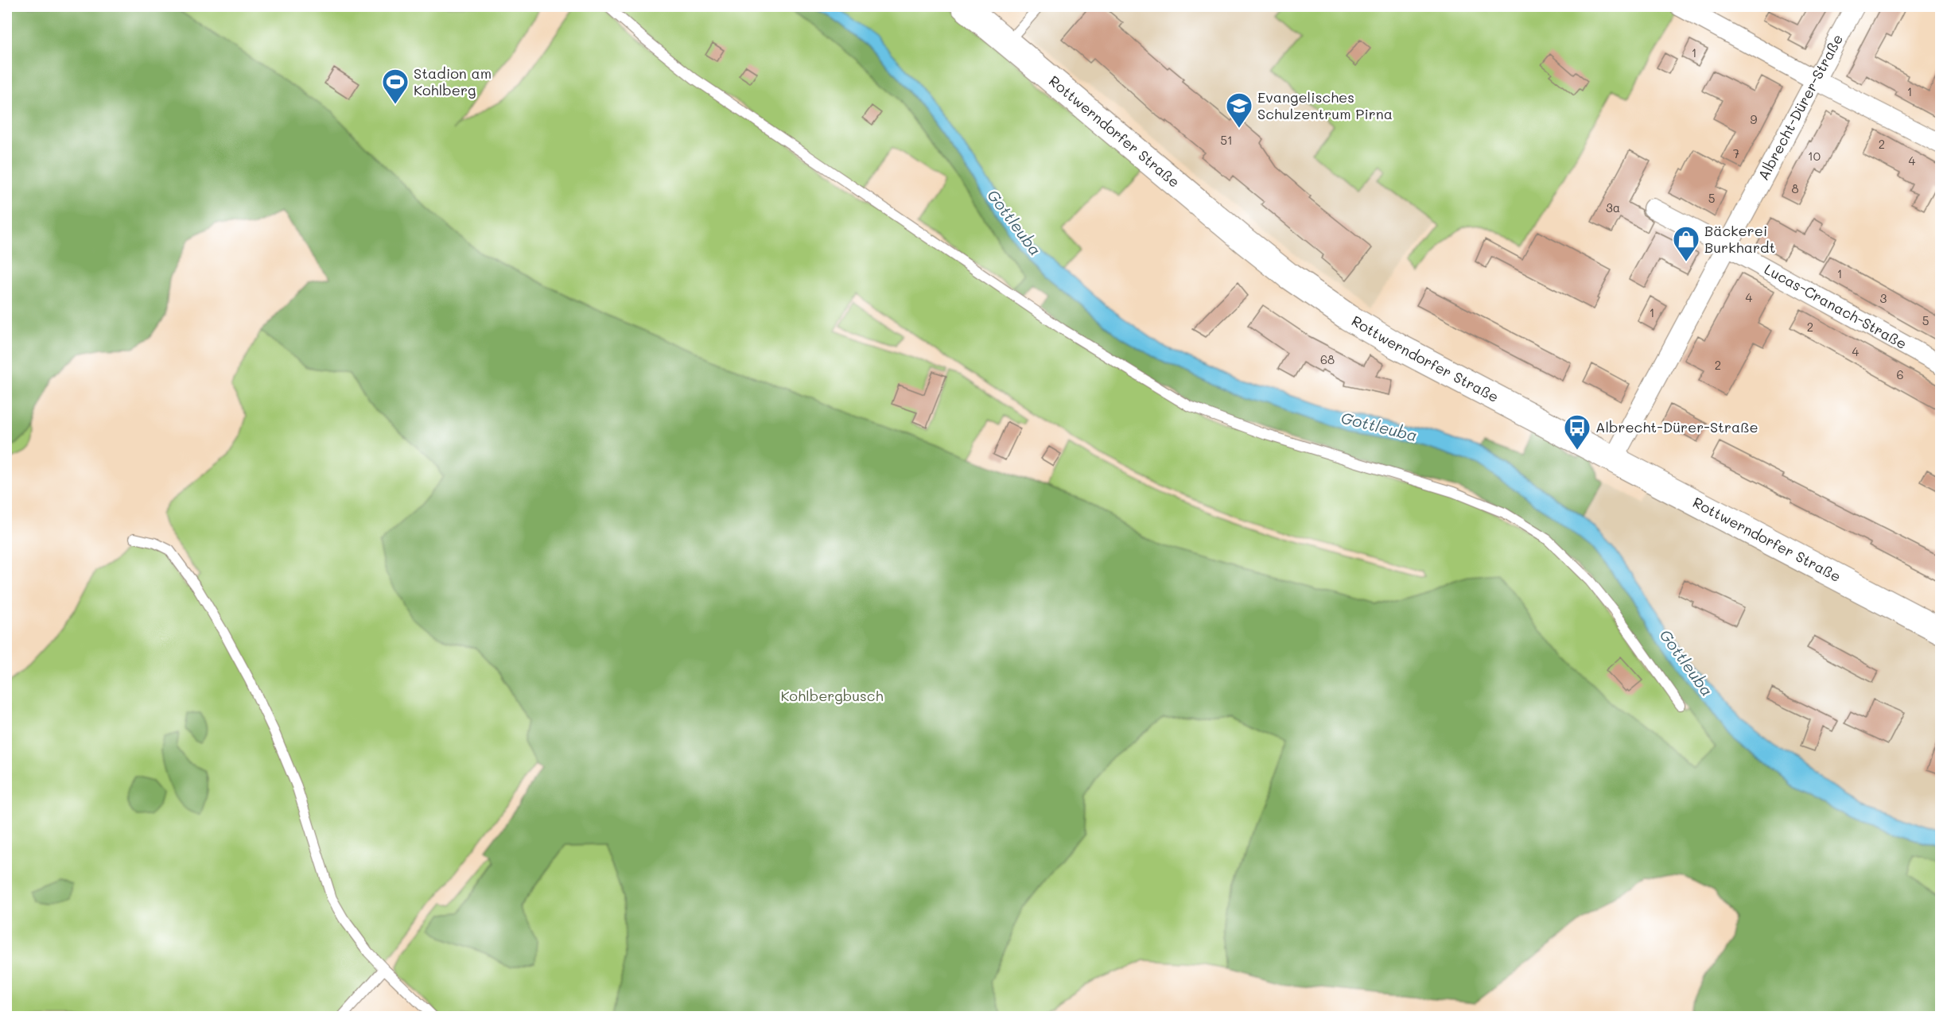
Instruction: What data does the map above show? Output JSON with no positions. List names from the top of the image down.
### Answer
{
  "streets": {
    "main road": ["Rottwerndorfer Straße"],
    "street": ["Albrecht-Dürer-Straße", "Lucas-Cranach-Straße"]
  },
  "crossings": [
    ["Albrecht-Dürer-Straße", "Rottwerndorfer Straße"],
    ["Albrecht-Dürer-Straße", "Lucas-Cranach-Straße"]
  ],
  "water": ["Gottleuba"],
  "parks": ["Kohlbergbusch"],
  "places": {
    "sports": ["Stadion am Kohlberg"],
    "school or university": ["Evangelisches Schulzentrum Pirna"],
    "shop": ["Bäckerei Burkhardt"],
    "bus stop": ["Albrecht-Dürer-Straße"]
  },
  "house_numbers": [
    "1",
    "1",
    "9",
    "51",
    "2",
    "7",
    "10",
    "4",
    "8",
    "5",
    "3a",
    "1",
    "4",
    "3",
    "1",
    "5",
    "2",
    "4",
    "68",
    "2",
    "6"
  ]
}
